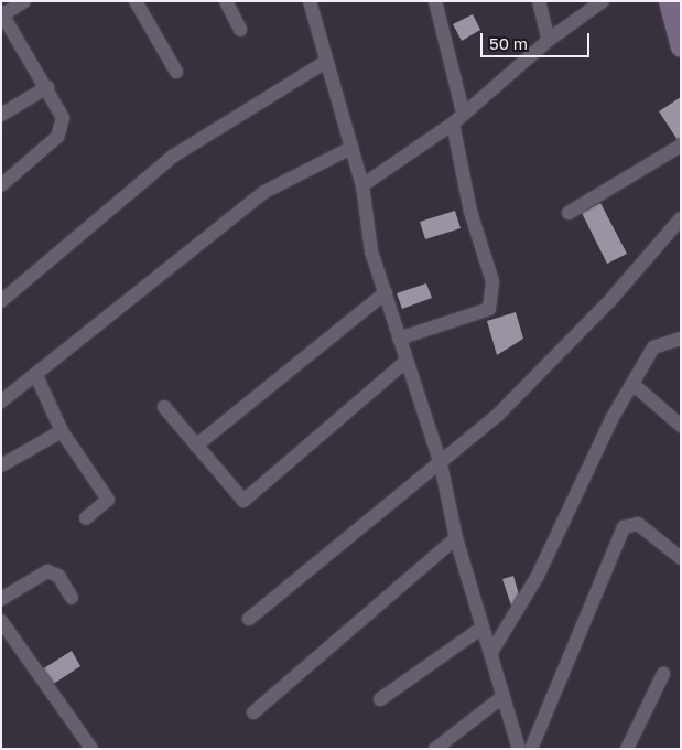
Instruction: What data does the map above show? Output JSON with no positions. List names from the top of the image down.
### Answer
{
  "scale_bar": "50 m"
}
